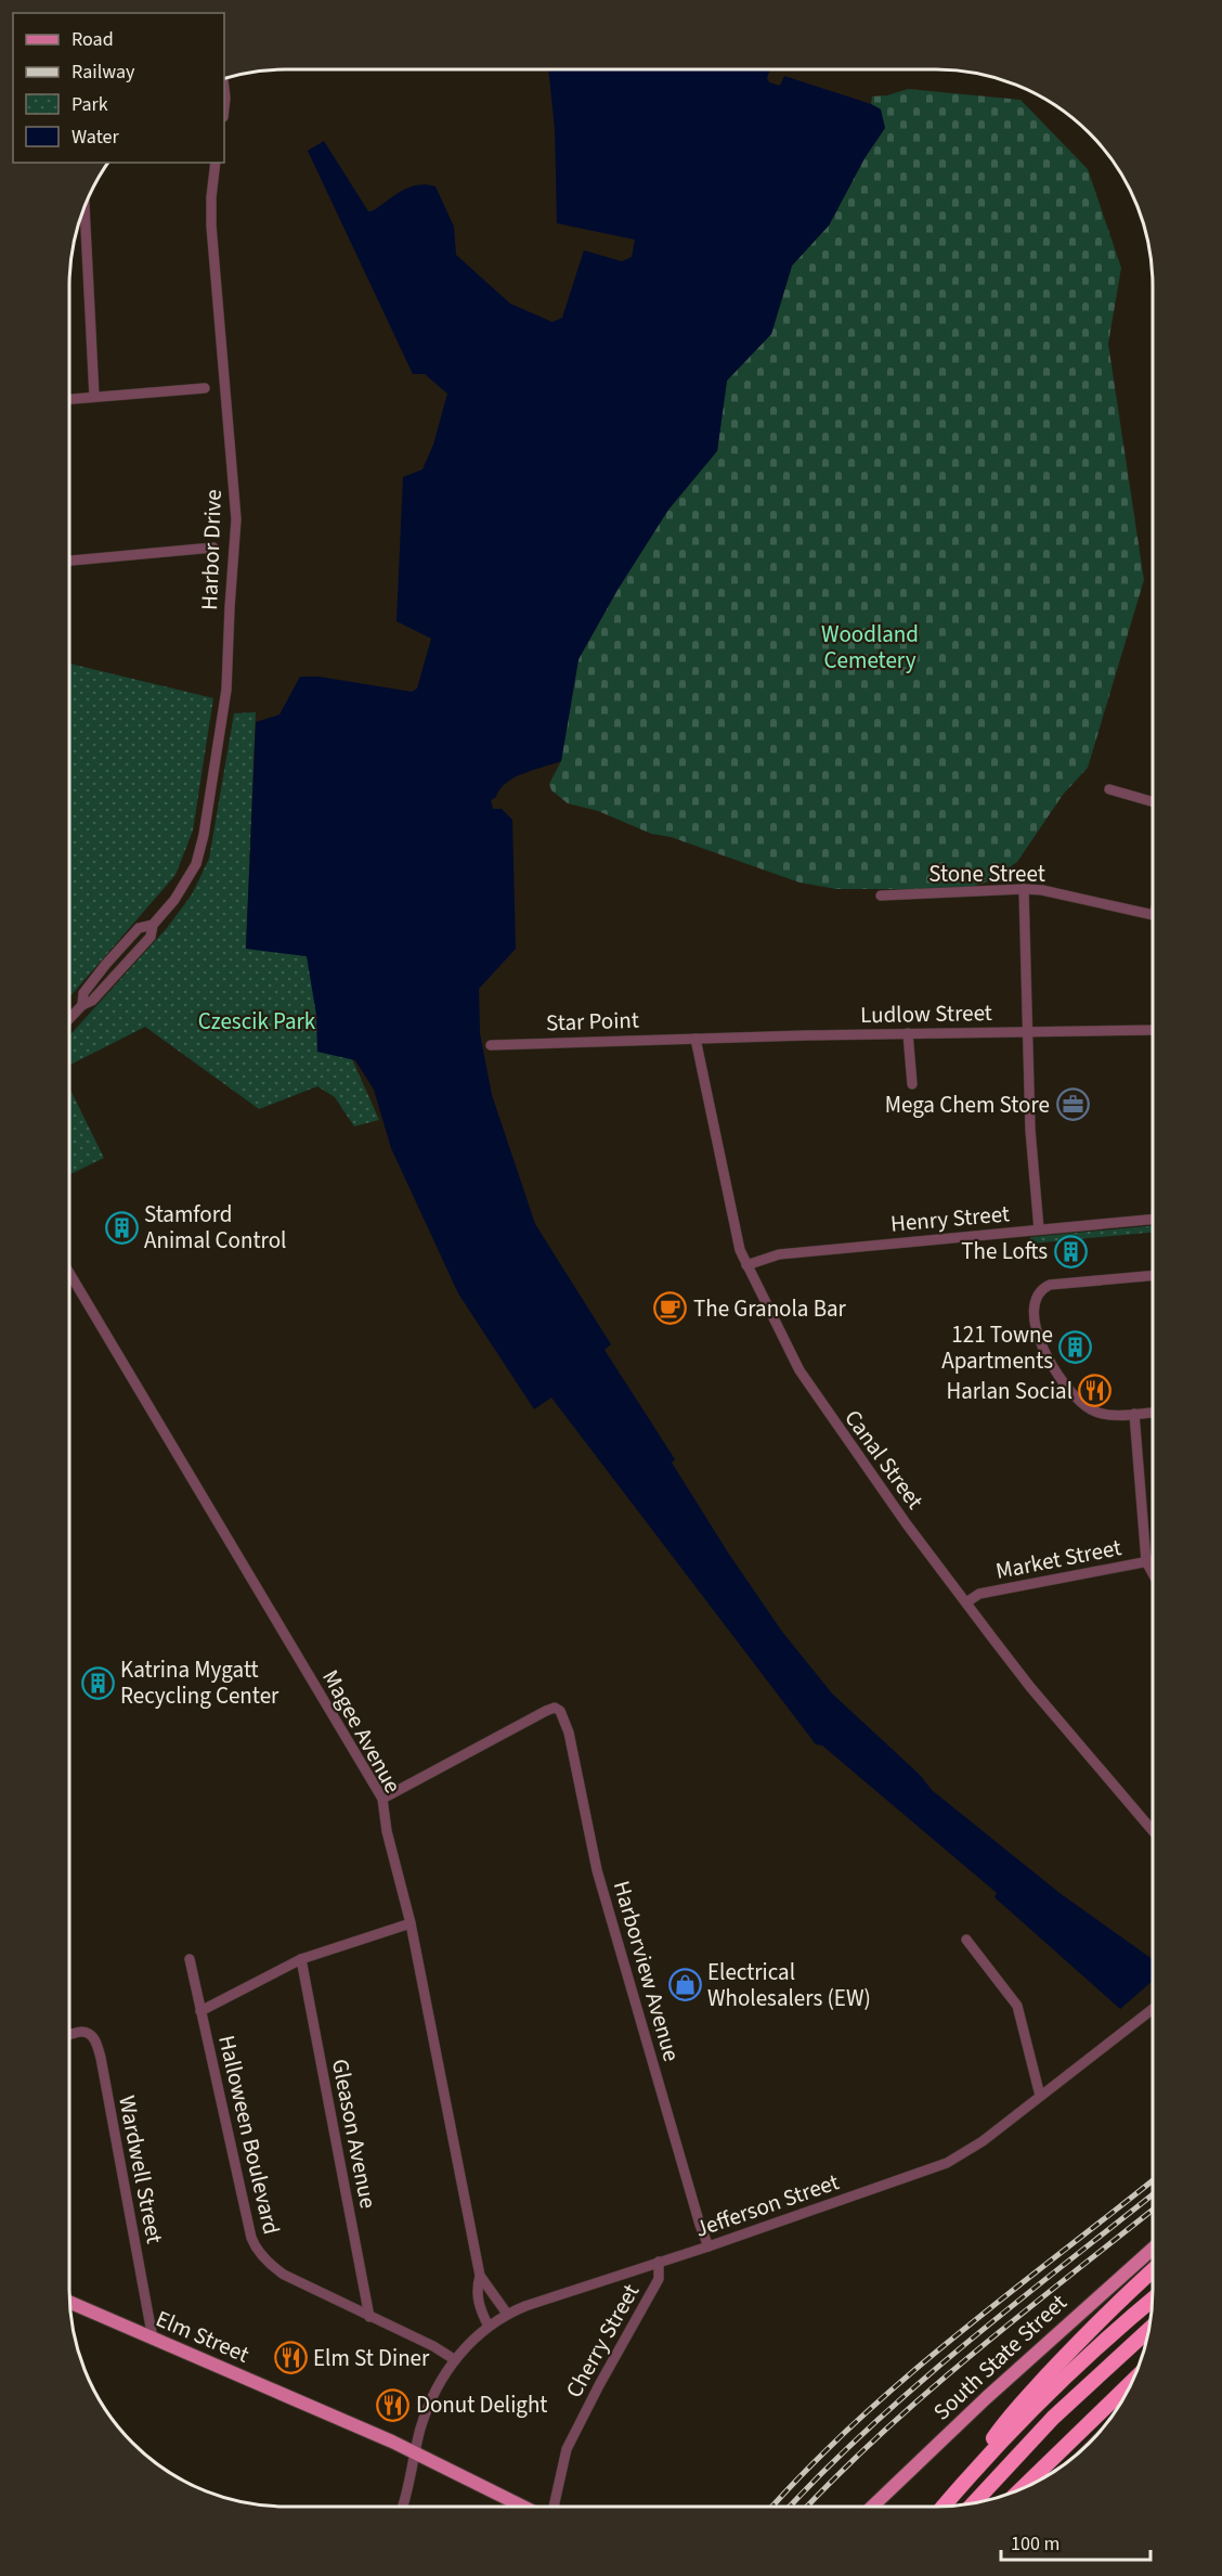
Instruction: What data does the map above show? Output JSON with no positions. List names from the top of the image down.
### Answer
{
  "streets": {
    "main road": ["Elm Street", "South State Street"],
    "street": [
      "Harbor Drive",
      "Stone Street",
      "Ludlow Street",
      "Star Point",
      "Henry Street",
      "Canal Street",
      "Market Street",
      "Magee Avenue",
      "Harborview Avenue",
      "Gleason Avenue",
      "Halloween Boulevard",
      "Wardwell Street",
      "Jefferson Street",
      "Cherry Street"
    ]
  },
  "crossings": [
    ["Ludlow Street", "Star Point"],
    ["Ludlow Street", "Canal Street"],
    ["Star Point", "Canal Street"],
    ["Henry Street", "Canal Street"],
    ["Canal Street", "Market Street"],
    ["Magee Avenue", "Harborview Avenue"],
    ["Magee Avenue", "Jefferson Street"],
    ["Harborview Avenue", "Jefferson Street"],
    ["Gleason Avenue", "Halloween Boulevard"],
    ["Halloween Boulevard", "Jefferson Street"],
    ["Wardwell Street", "Elm Street"],
    ["Jefferson Street", "Elm Street"],
    ["Jefferson Street", "Cherry Street"]
  ],
  "parks": ["Woodland Cemetery", "Czescik Park"],
  "places": {
    "office": ["Mega Chem Store"],
    "building": [
      "Stamford Animal Control",
      "The Lofts",
      "121 Towne Apartments",
      "Katrina Mygatt Recycling Center"
    ],
    "cafe": ["The Granola Bar"],
    "restaurant": ["Harlan Social", "Elm St Diner", "Donut Delight"],
    "shop": ["Electrical Wholesalers (EW)"]
  },
  "legend": [
    "Road",
    "Railway",
    "Park",
    "Water"
  ],
  "scale_bar": "100 m"
}
